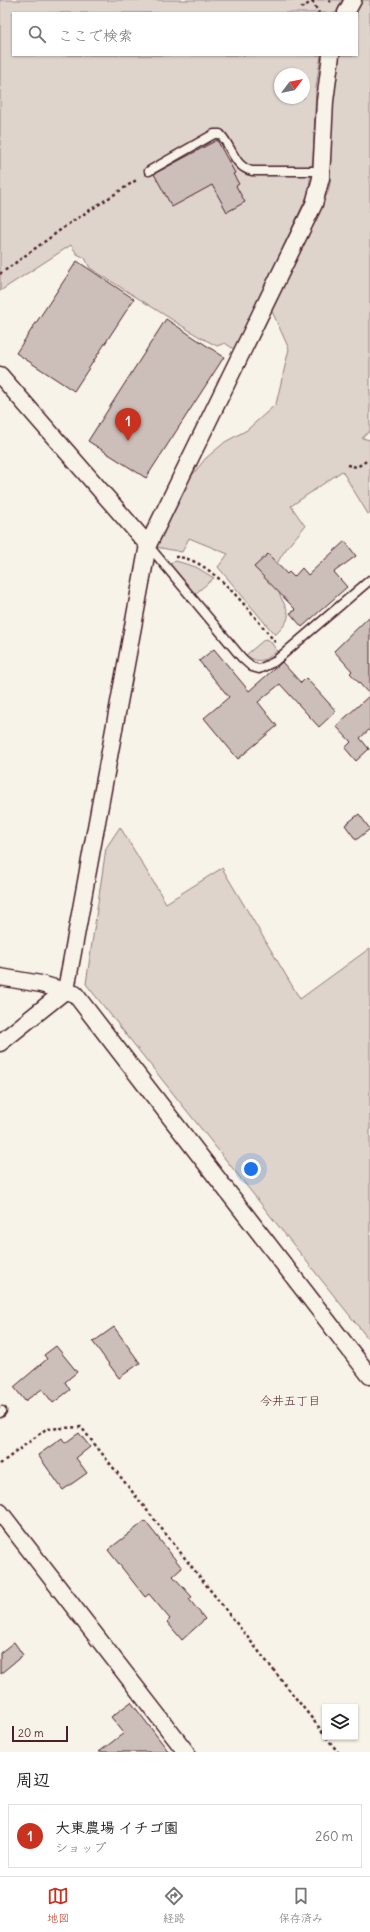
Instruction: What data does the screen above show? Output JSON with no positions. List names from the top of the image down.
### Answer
{
  "districts": ["今井五丁目"],
  "scale_bar": "20 m",
  "north": "top right",
  "page": {
    "search": "ここで検索",
    "pins": "1",
    "scale": "20 m",
    "heading": "周辺",
    "list": [
      {
        "mark": "1",
        "name": "大東農場 イチゴ園",
        "note": "ショップ",
        "value": "260 m"
      }
    ],
    "nav": ["地図", "経路", "保存済み"]
  }
}
